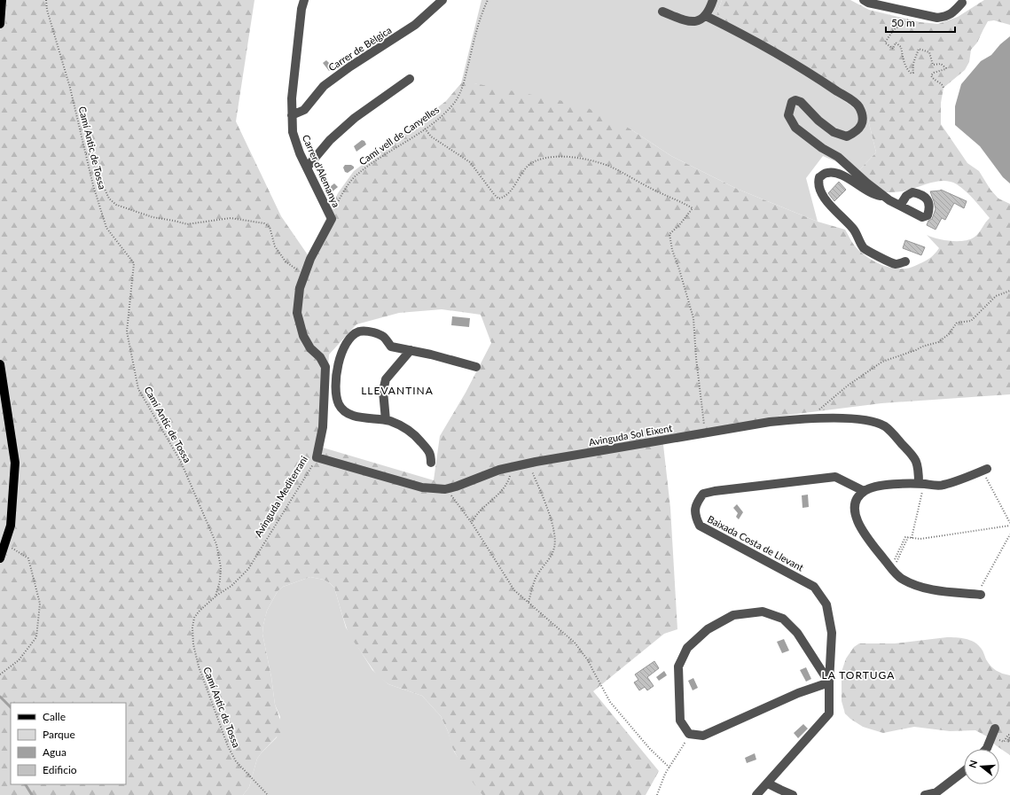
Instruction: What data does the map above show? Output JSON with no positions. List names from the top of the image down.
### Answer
{
  "streets": {
    "street": [
      "Carrer de Bèlgica",
      "Carrer d'Alemanya",
      "Avinguda Sol Eixent",
      "Avinguda Mediterrani",
      "Baixada Costa de Llevant"
    ],
    "path": ["Camí vell de Canyelles", "Camí Antic de Tossa"]
  },
  "crossings": [
    ["Carrer de Bèlgica", "Carrer d'Alemanya"],
    ["Camí vell de Canyelles", "Carrer d'Alemanya"],
    ["Camí Antic de Tossa", "Avinguda Mediterrani"],
    ["Carrer d'Alemanya", "Avinguda Mediterrani"],
    ["Avinguda Sol Eixent", "Avinguda Mediterrani"]
  ],
  "districts": ["LLEVANTINA", "LA TORTUGA"],
  "legend": [
    "Calle",
    "Parque",
    "Agua",
    "Edificio"
  ],
  "scale_bar": "50 m",
  "north": "left"
}
